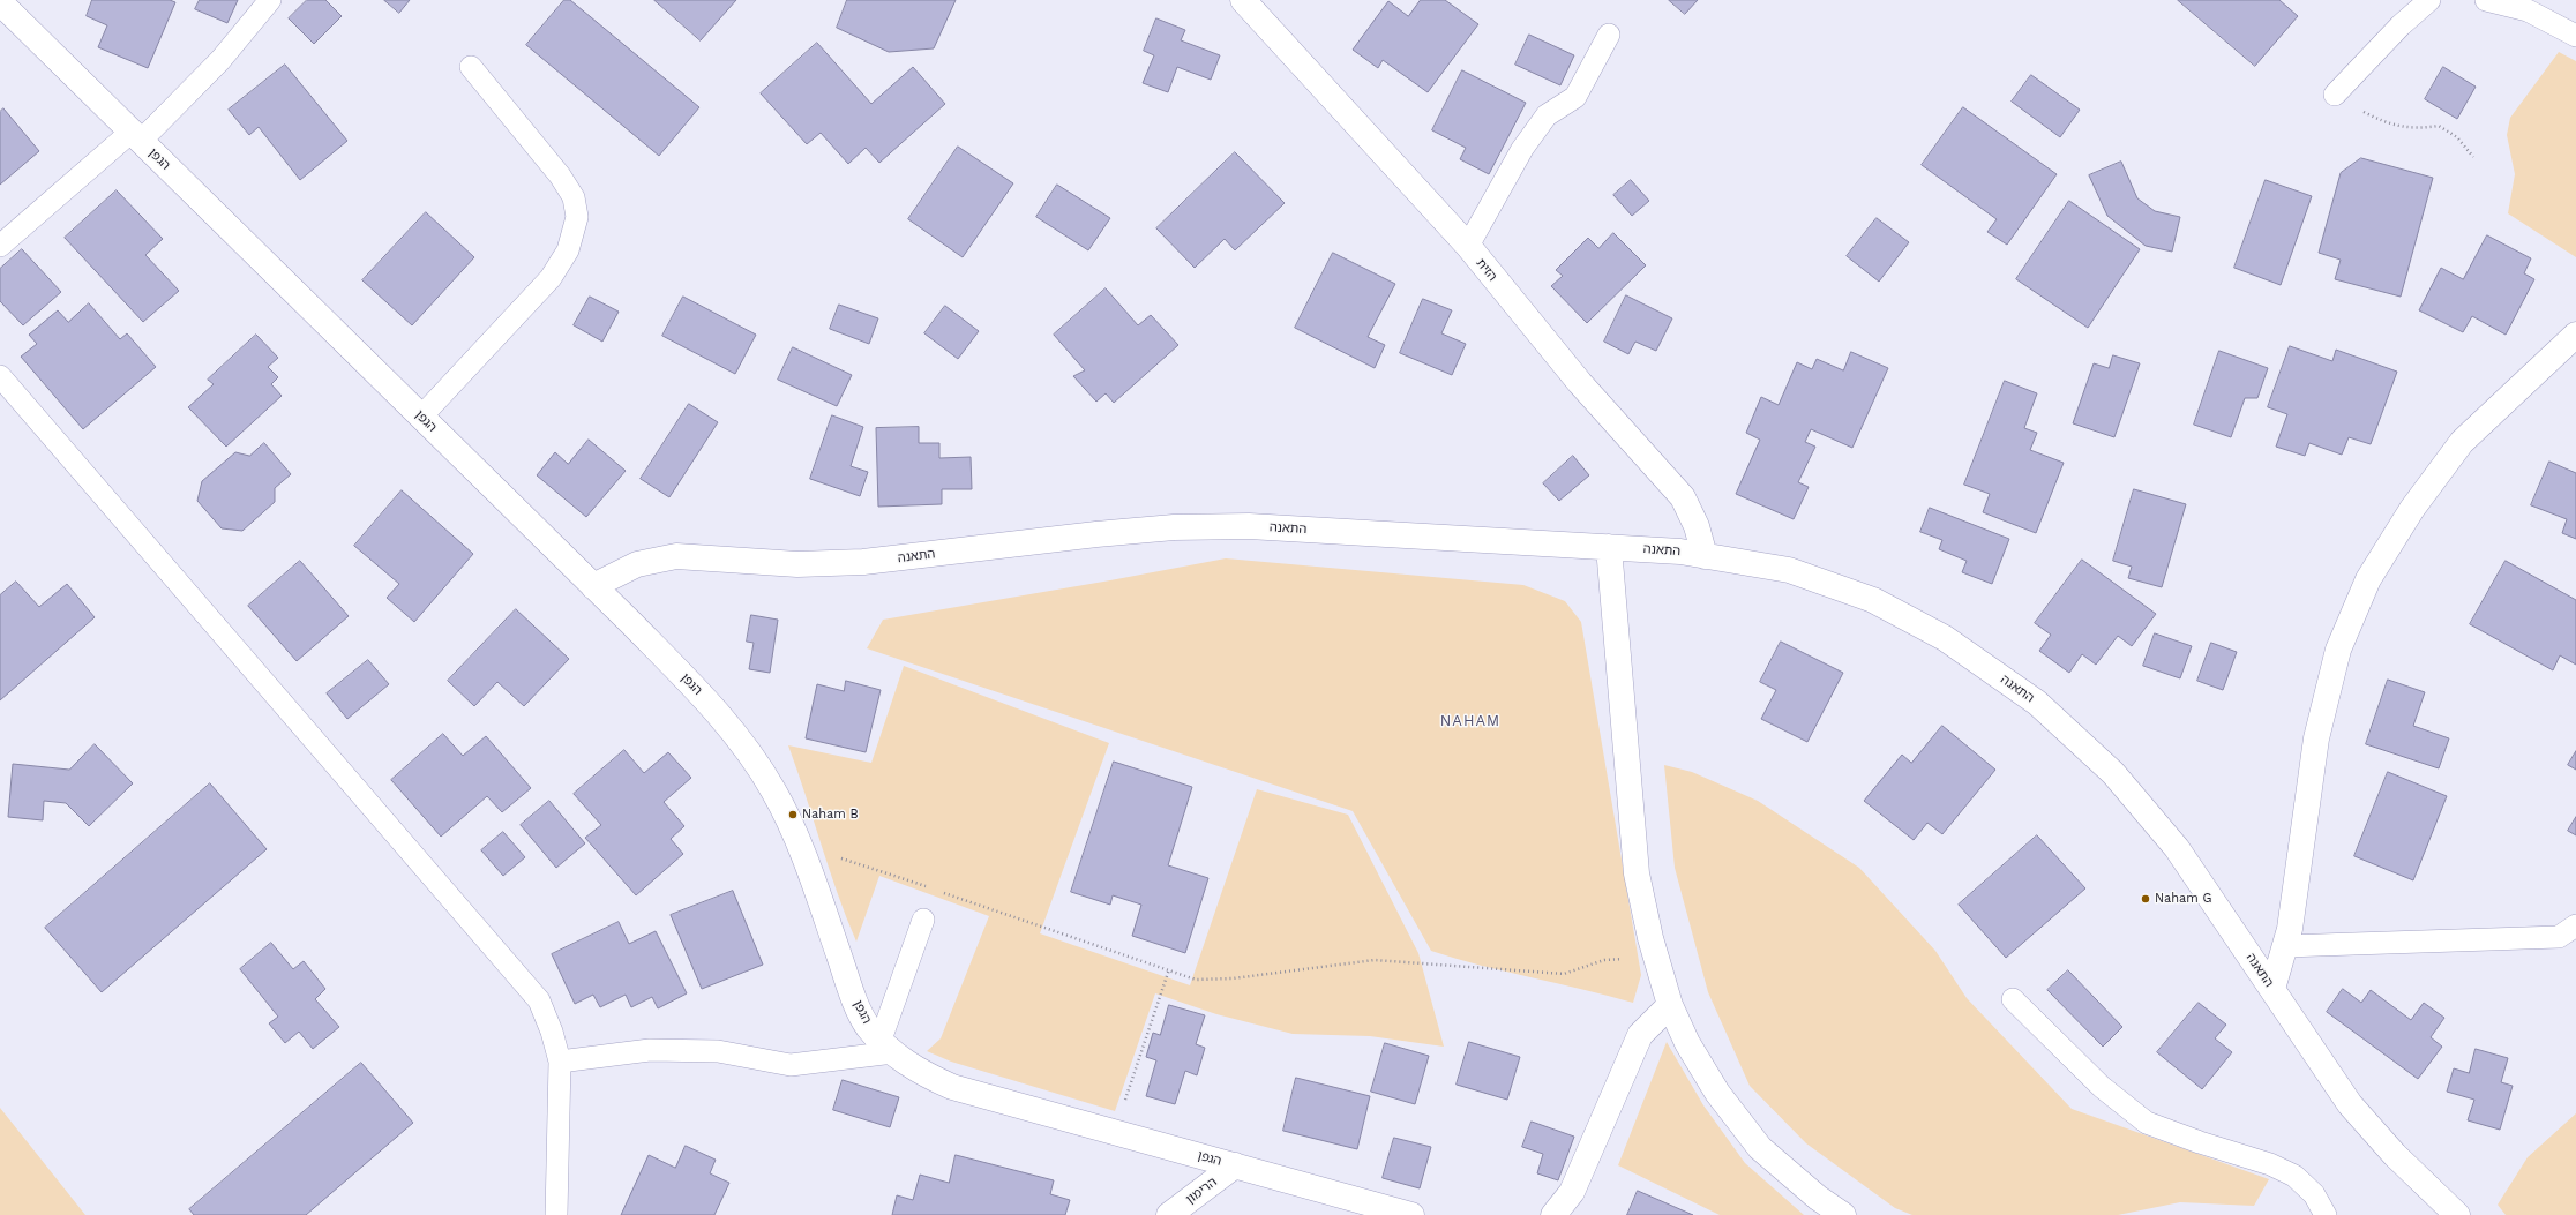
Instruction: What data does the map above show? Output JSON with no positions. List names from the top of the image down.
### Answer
{
  "streets": {
    "street": [
      "הגפן",
      "הזית",
      "התאנה",
      "הרימון"
    ]
  },
  "crossings": [
    ["הגפן", "התאנה"],
    ["הגפן", "הרימון"],
    ["הזית", "התאנה"]
  ],
  "districts": ["NAHAM"],
  "places": ["Naham B", "Naham G"]
}
